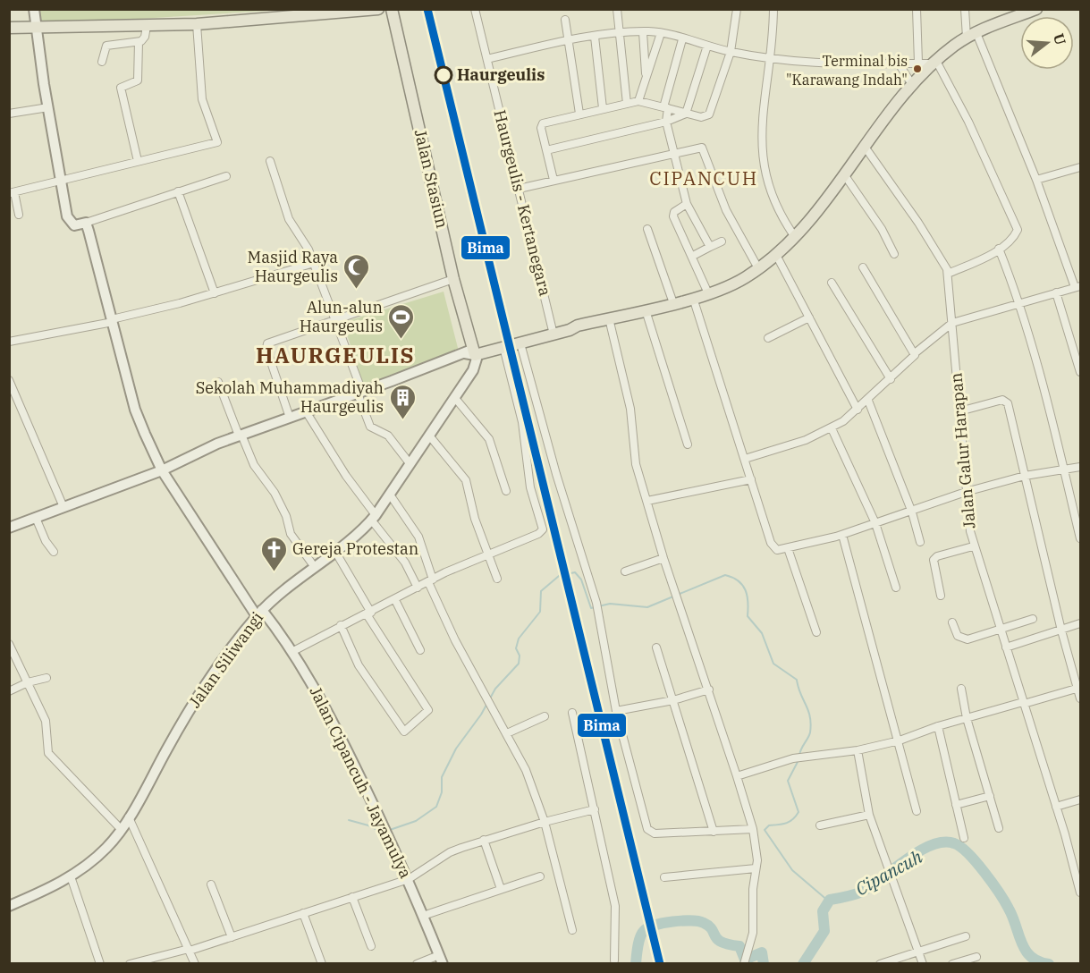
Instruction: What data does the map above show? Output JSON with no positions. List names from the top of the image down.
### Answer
{
  "streets": {
    "main road": ["Jalan Stasiun"],
    "street": [
      "Haurgeulis - Kertanegara",
      "Jalan Galur Harapan",
      "Jalan Siliwangi",
      "Jalan Cipancuh - Jayamulya"
    ]
  },
  "crossings": [
    ["Jalan Stasiun", "Jalan Siliwangi"],
    ["Jalan Siliwangi", "Jalan Cipancuh - Jayamulya"]
  ],
  "districts": ["CIPANCUH", "HAURGEULIS"],
  "water": ["Cipancuh"],
  "places": {
    "other": ["Terminal bis \"Karawang Indah\"", "Haurgeulis"],
    "mosque": ["Masjid Raya Haurgeulis"],
    "sports": ["Alun-alun Haurgeulis"],
    "building": ["Sekolah Muhammadiyah Haurgeulis"],
    "church": ["Gereja Protestan"]
  },
  "lines": ["transit line Bima"],
  "north": "right"
}
